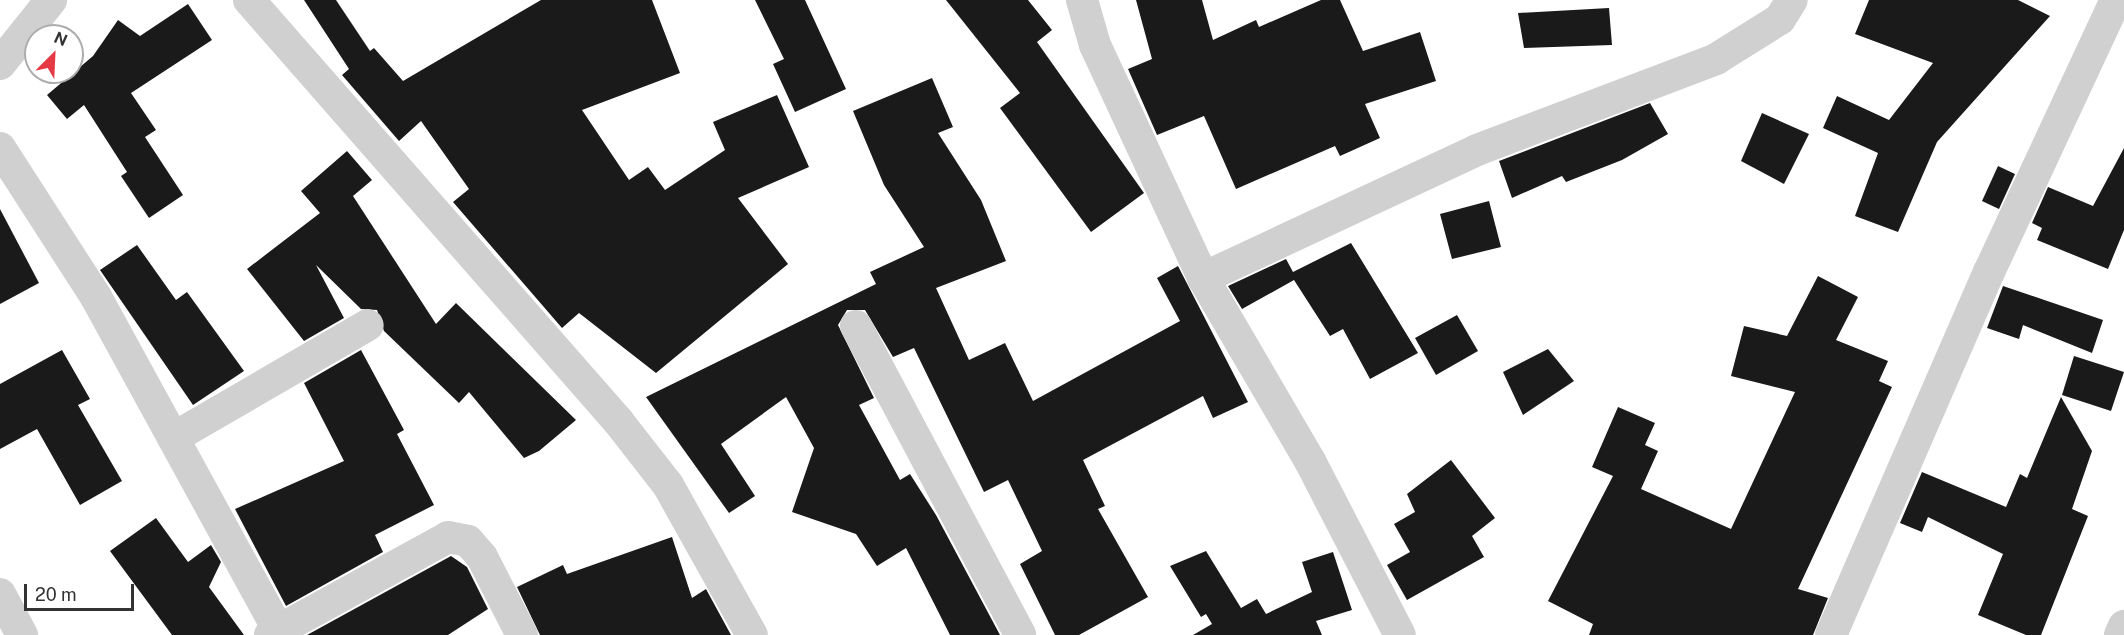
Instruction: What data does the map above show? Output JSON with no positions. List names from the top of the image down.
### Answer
{
  "scale_bar": "20 m",
  "north": "top right"
}
